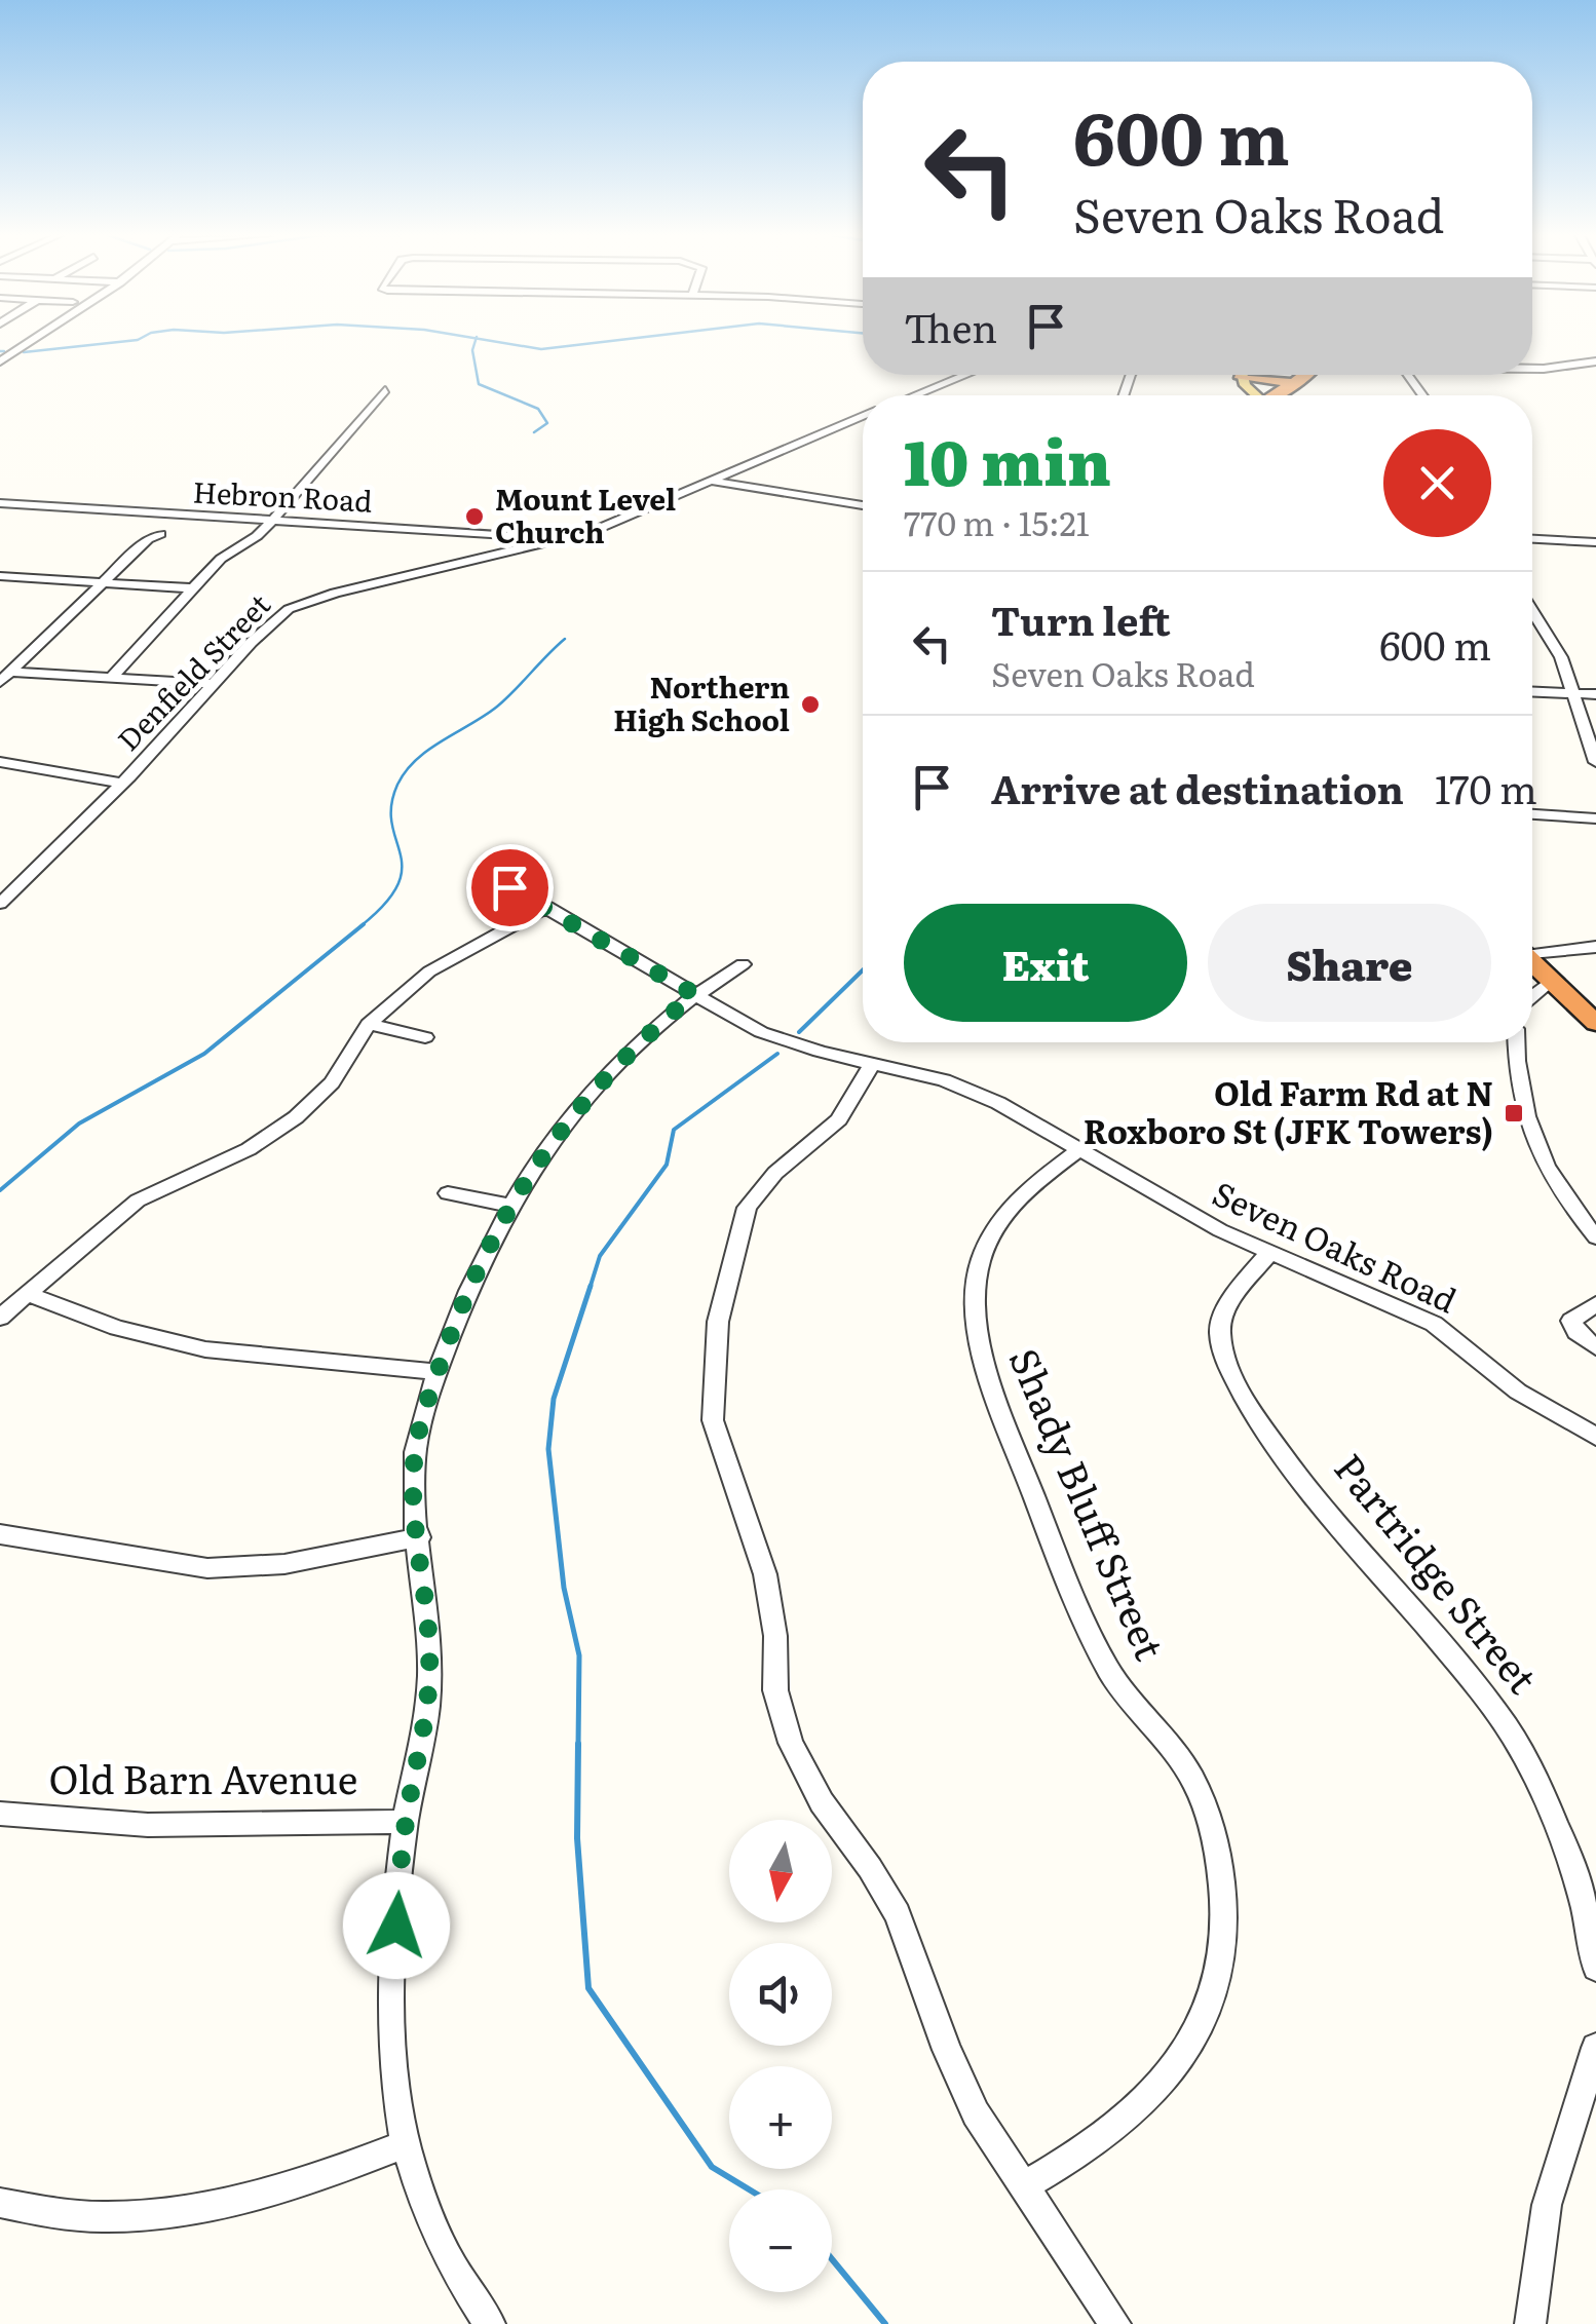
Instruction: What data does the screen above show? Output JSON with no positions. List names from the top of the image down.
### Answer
{
  "streets": {
    "street": [
      "Hebron Road",
      "Denfield Street",
      "Seven Oaks Road",
      "Shady Bluff Street",
      "Partridge Street",
      "Old Barn Avenue"
    ]
  },
  "crossings": [
    ["Hebron Road", "Denfield Street"],
    ["Seven Oaks Road", "Shady Bluff Street"],
    ["Seven Oaks Road", "Partridge Street"]
  ],
  "places": {
    "other": ["Mount Level Church", "Northern High School"],
    "transit": ["Old Farm Rd at N Roxboro St (JFK Towers)"]
  },
  "north": "bottom",
  "page": {
    "turn": ["600 m", "Seven Oaks Road"],
    "then": "Then",
    "heading": ["10 min", "770 m · 15:21"],
    "list": [
      {
        "name": "Turn left",
        "note": "Seven Oaks Road",
        "value": "600 m"
      },
      {
        "name": "Arrive at destination",
        "value": "170 m"
      }
    ],
    "buttons": ["Exit", "Share"],
    "map_buttons": ["+", "−"]
  }
}
